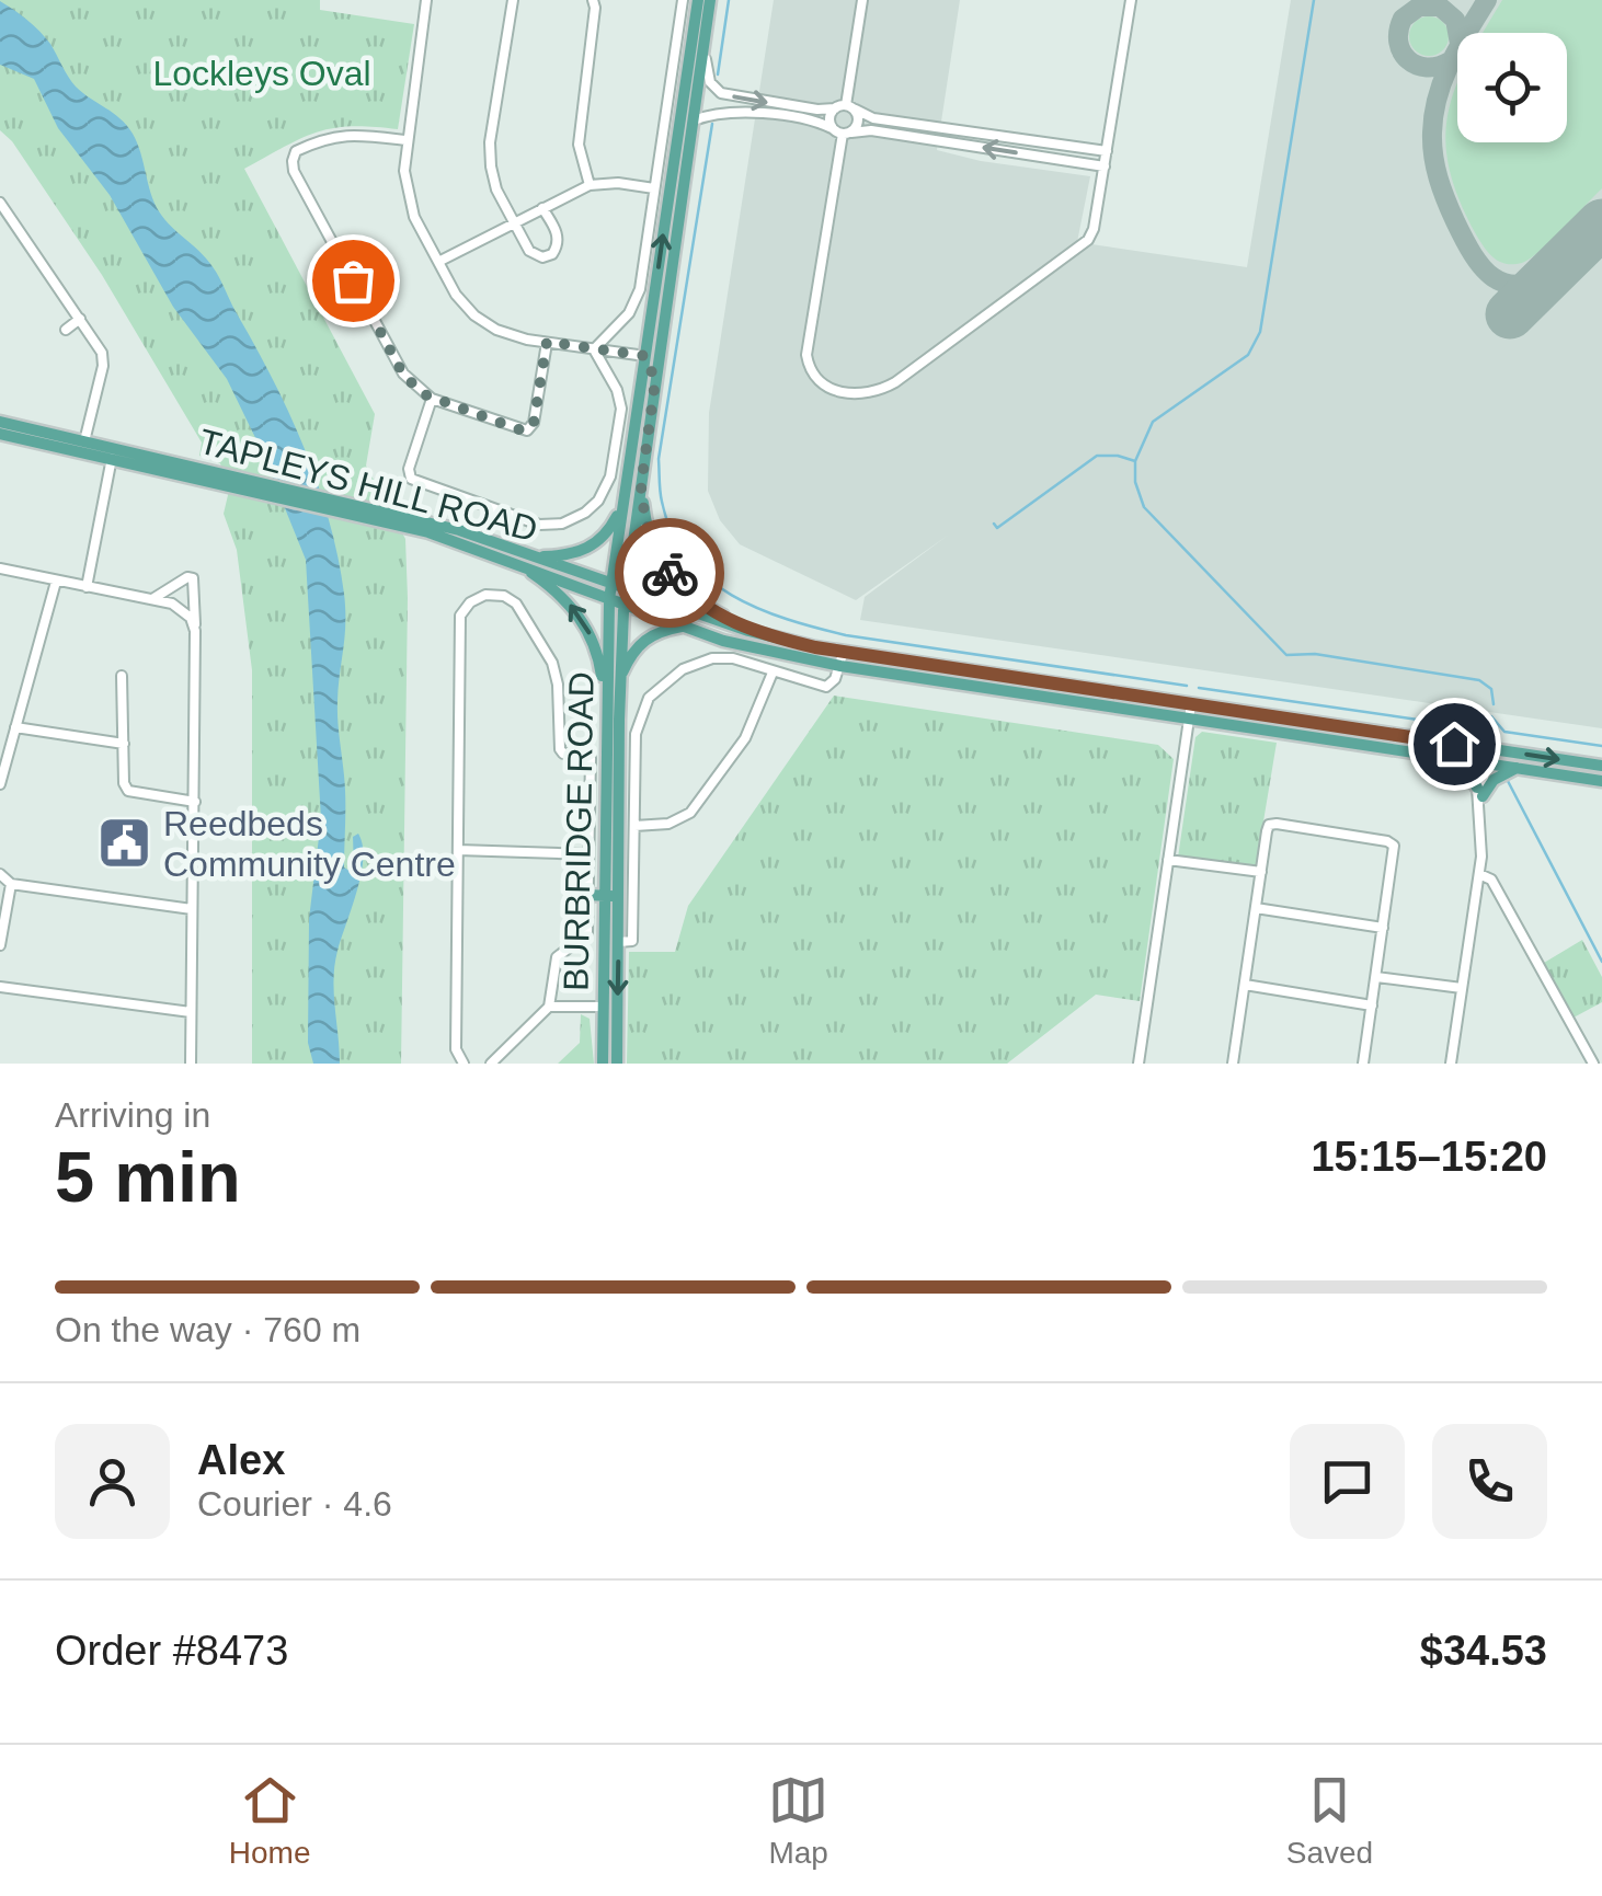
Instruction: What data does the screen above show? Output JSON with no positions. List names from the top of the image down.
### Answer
{
  "streets": {
    "main road": ["TAPLEYS HILL ROAD", "BURBRIDGE ROAD"]
  },
  "crossings": [
    ["TAPLEYS HILL ROAD", "BURBRIDGE ROAD"]
  ],
  "parks": ["Lockleys Oval"],
  "places": {
    "public building": ["Reedbeds Community Centre"]
  },
  "page": {
    "heading": ["5 min", "Arriving in", "15:15–15:20"],
    "panel": [
      "Alex",
      "Courier · 4.6",
      "Order #8473",
      "$34.53"
    ],
    "bar": "On the way · 760 m",
    "tabs": ["Home", "Map", "Saved"]
  }
}
